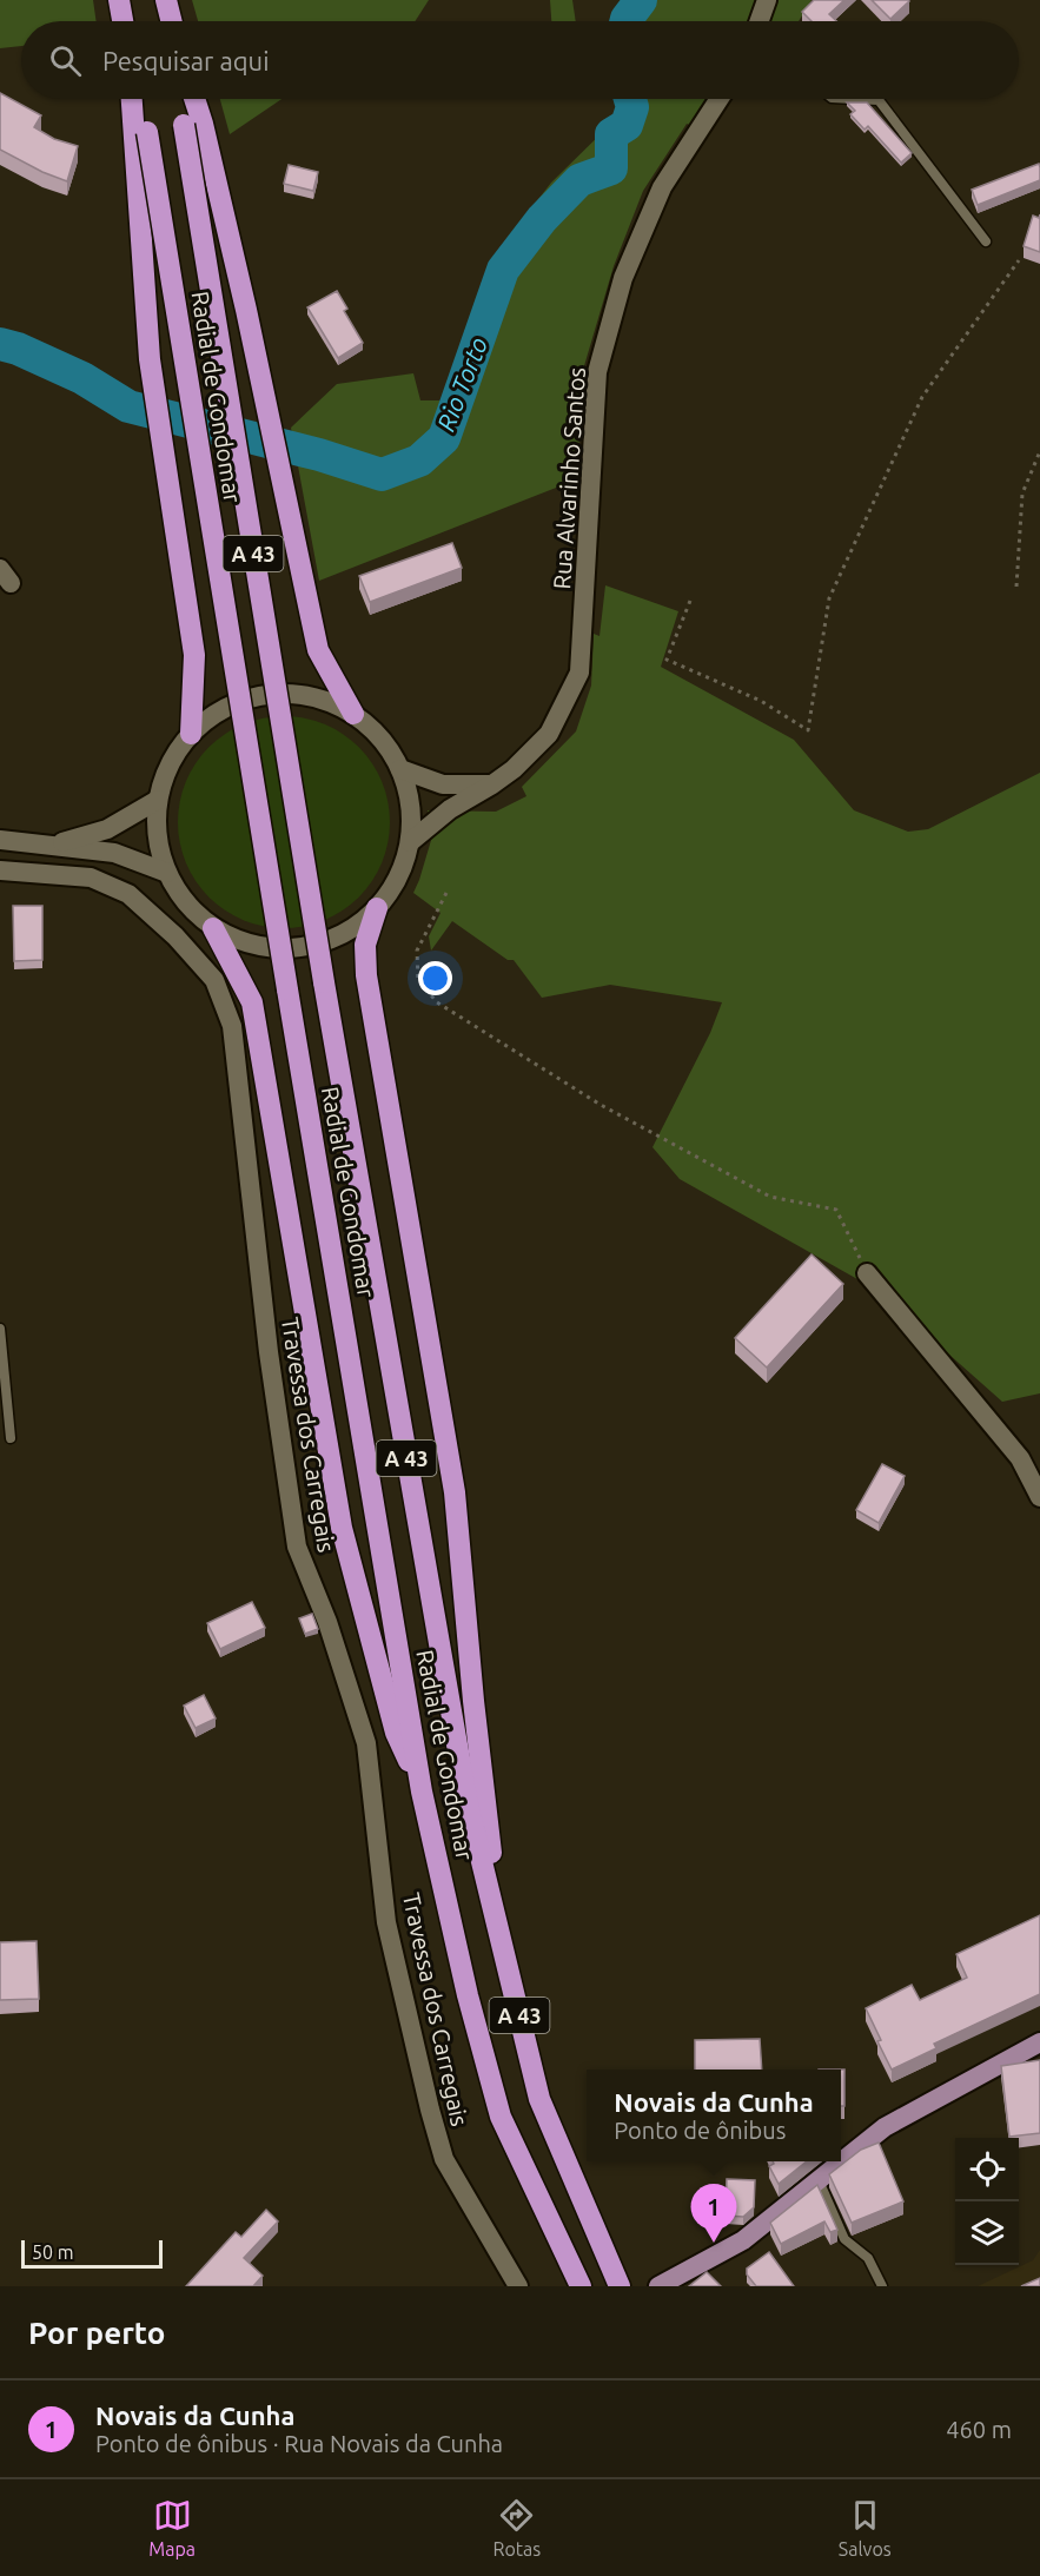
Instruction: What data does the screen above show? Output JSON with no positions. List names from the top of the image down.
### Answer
{
  "streets": {
    "highway": ["Radial de Gondomar", "A 43"],
    "street": ["Rua Alvarinho Santos", "Travessa dos Carregais"]
  },
  "crossings": [
    ["Radial de Gondomar", "A 43"]
  ],
  "water": ["Rio Torto"],
  "scale_bar": "50 m",
  "page": {
    "search": "Pesquisar aqui",
    "popup": ["Novais da Cunha", "Ponto de ônibus"],
    "pins": "1",
    "scale": "50 m",
    "heading": "Por perto",
    "list": [
      {
        "mark": "1",
        "name": "Novais da Cunha",
        "note": "Ponto de ônibus · Rua Novais da Cunha",
        "value": "460 m"
      }
    ],
    "nav": ["Mapa", "Rotas", "Salvos"]
  }
}
